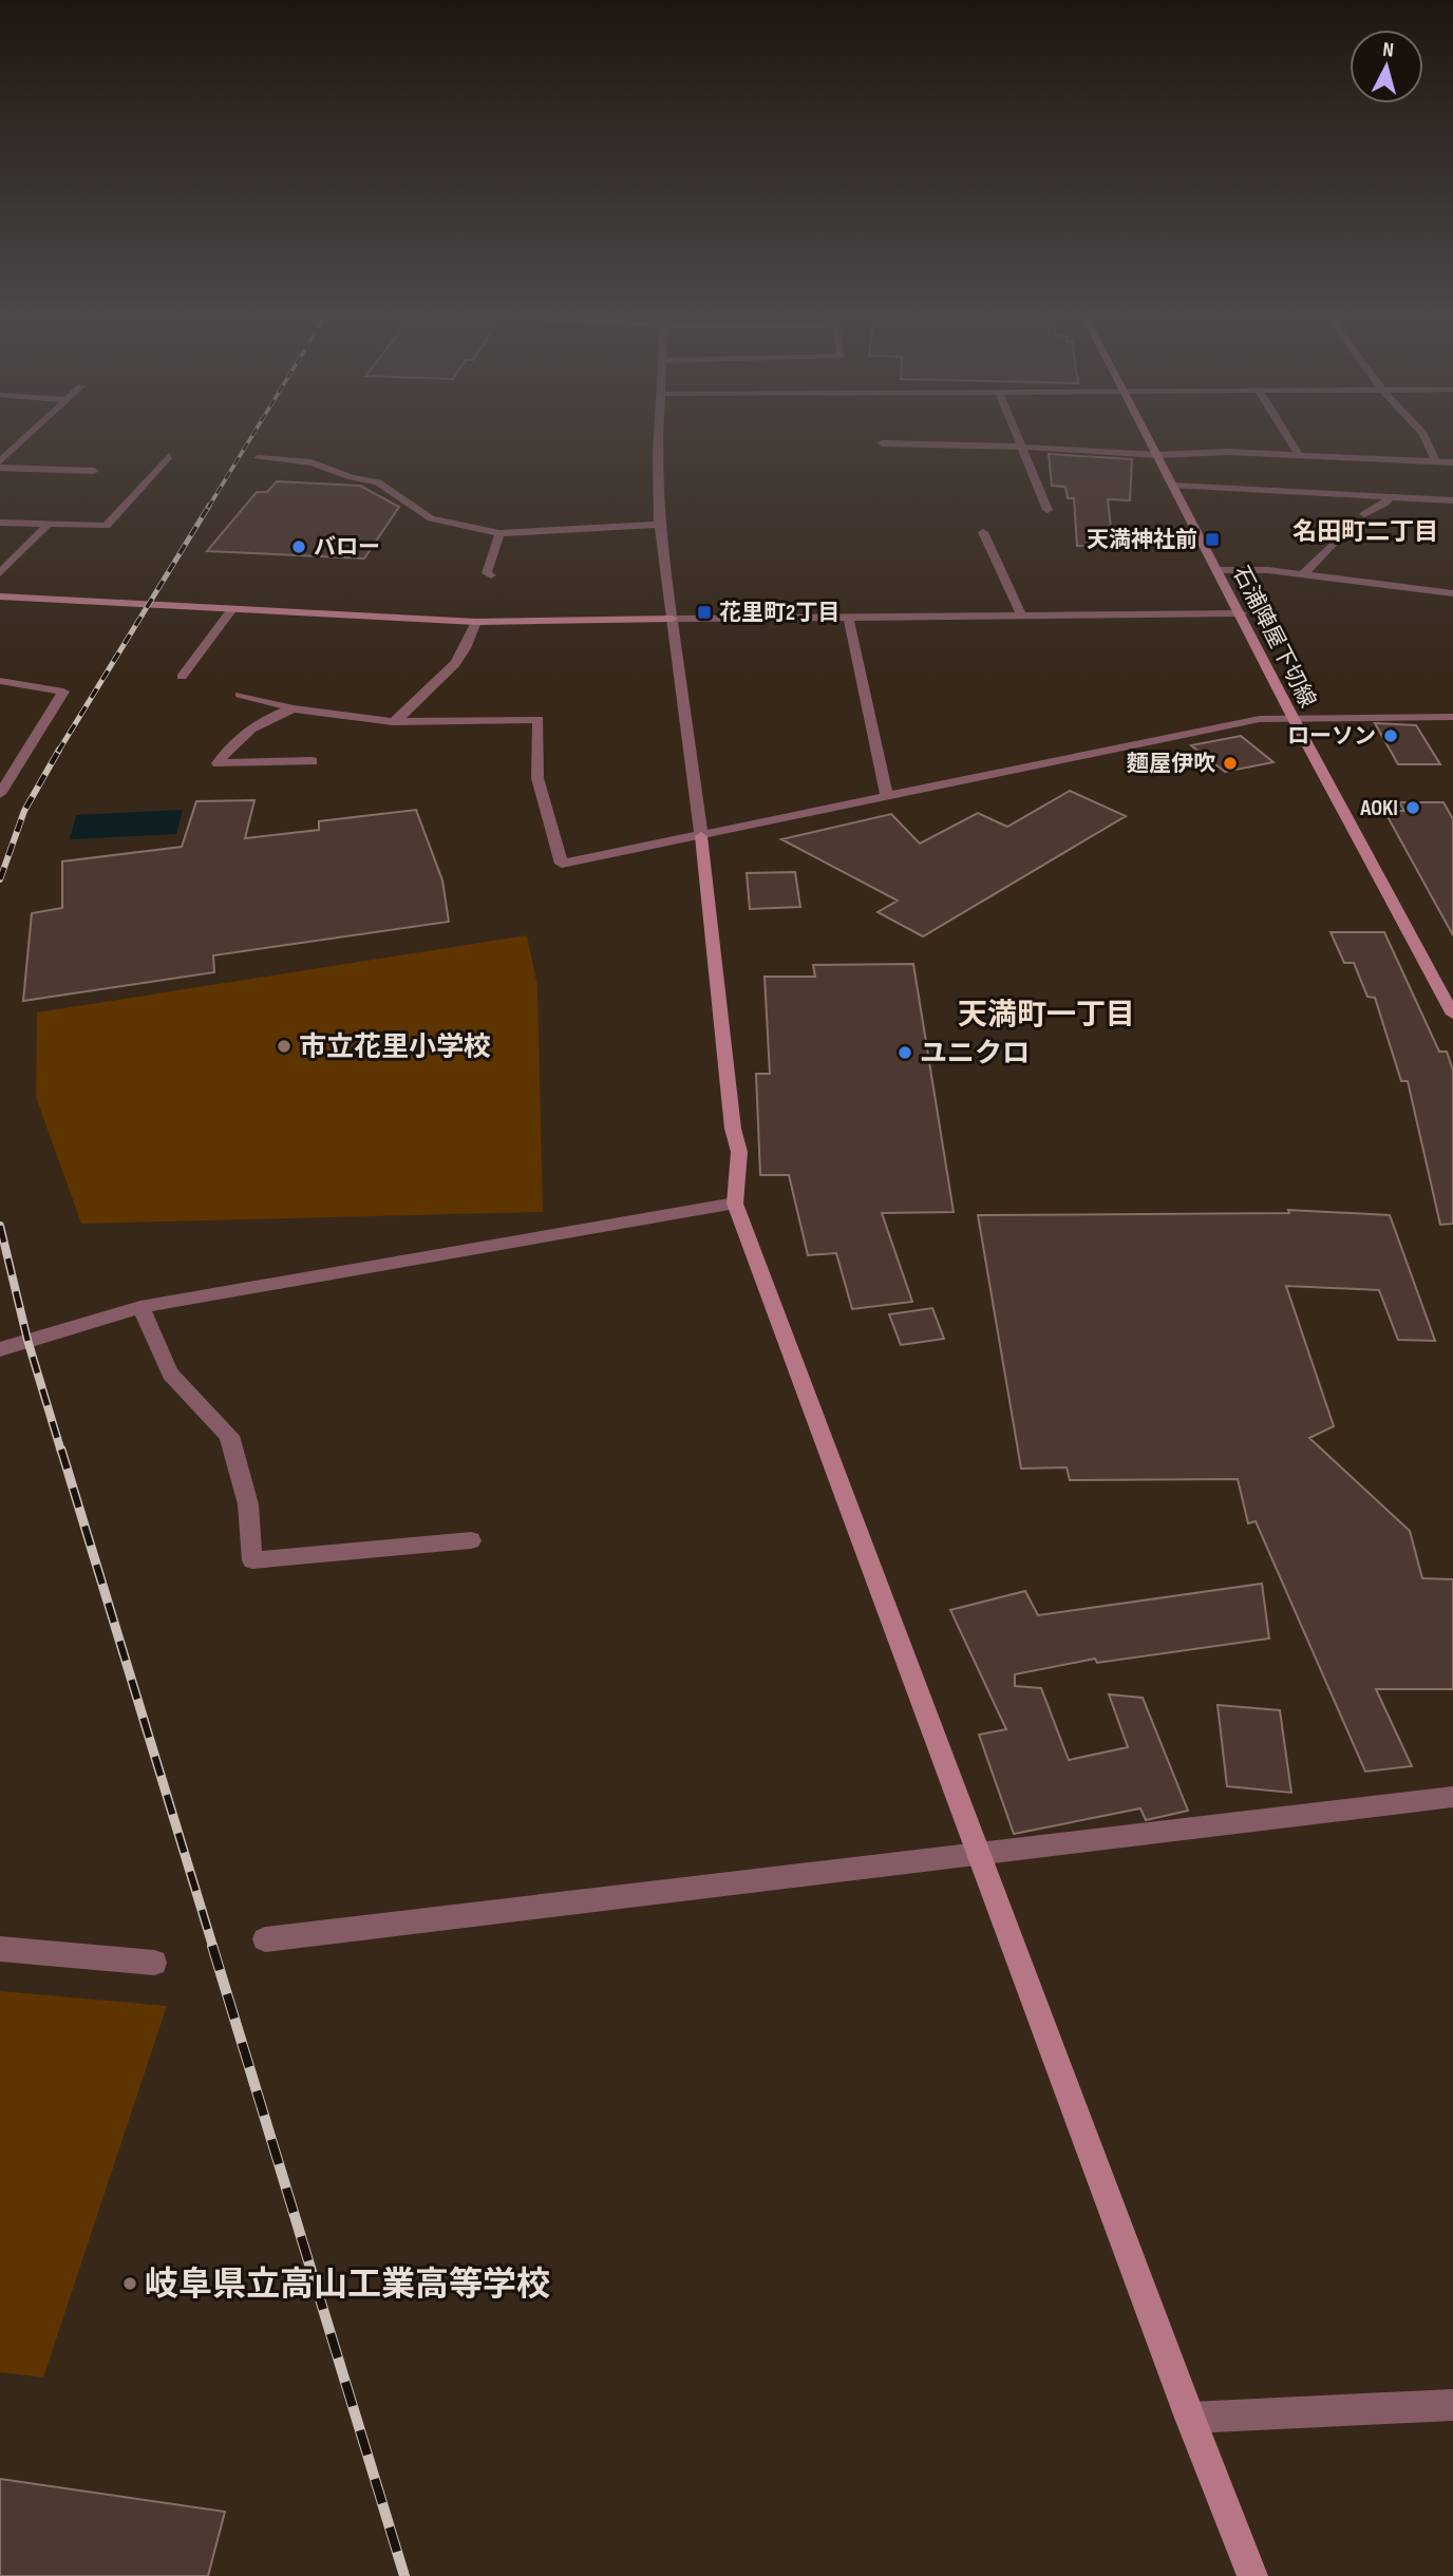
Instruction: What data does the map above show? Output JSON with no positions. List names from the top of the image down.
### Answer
{
  "streets": {
    "street": ["石浦陣屋下切線"]
  },
  "districts": ["名田町二丁目", "天満町一丁目"],
  "places": {
    "transit": ["天満神社前", "花里町2丁目"],
    "other": [
      "バロー",
      "ローソン",
      "麵屋伊吹",
      "AOKI",
      "市立花里小学校",
      "ユニクロ",
      "岐阜県立高山工業高等学校"
    ]
  },
  "north": "top"
}
